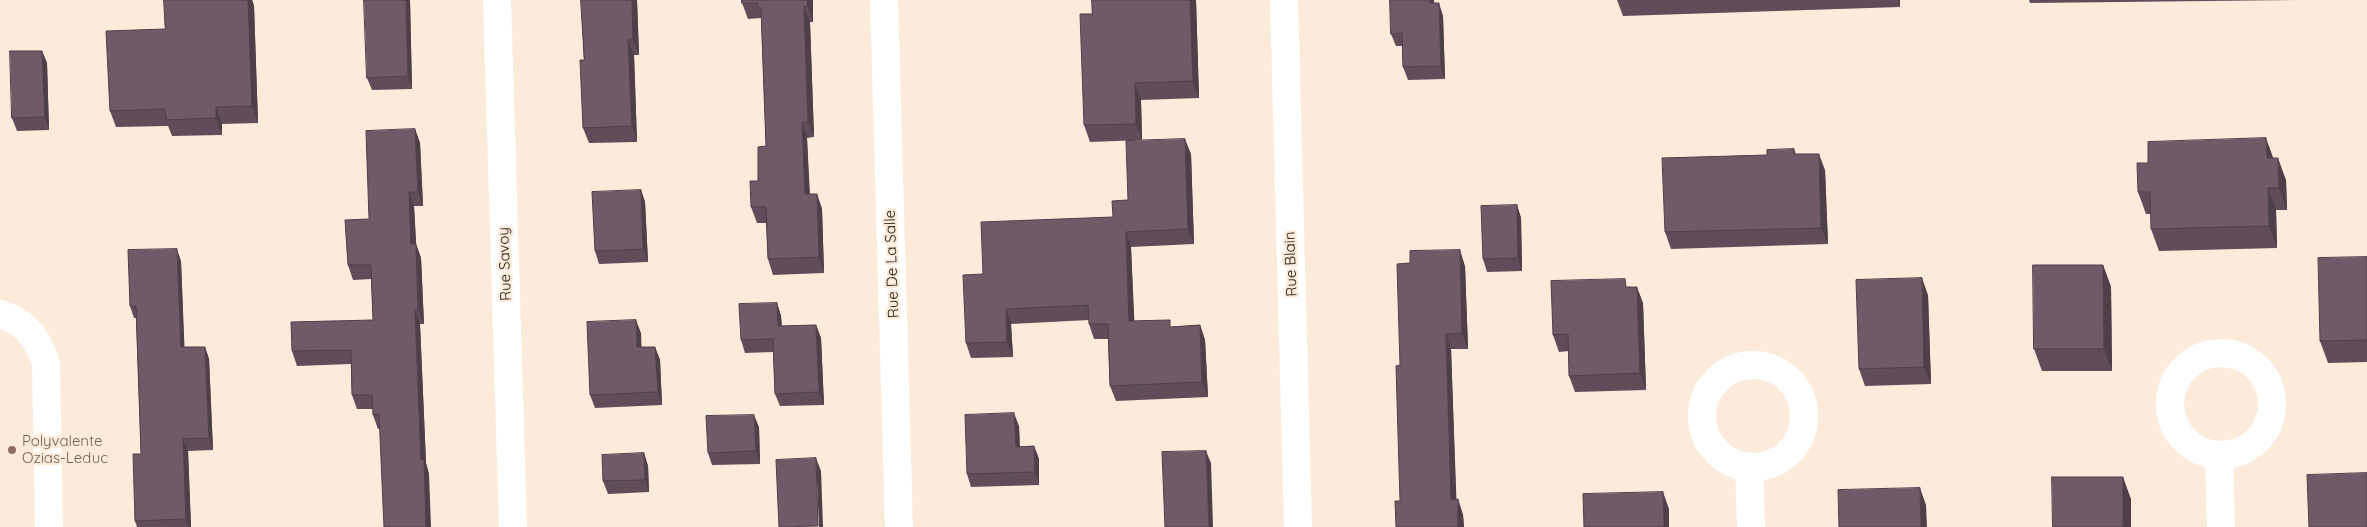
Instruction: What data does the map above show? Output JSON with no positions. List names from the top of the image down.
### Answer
{
  "streets": {
    "street": ["Rue Savoy", "Rue De La Salle", "Rue Blain"]
  },
  "places": ["Polyvalente Ozias-Leduc"]
}
